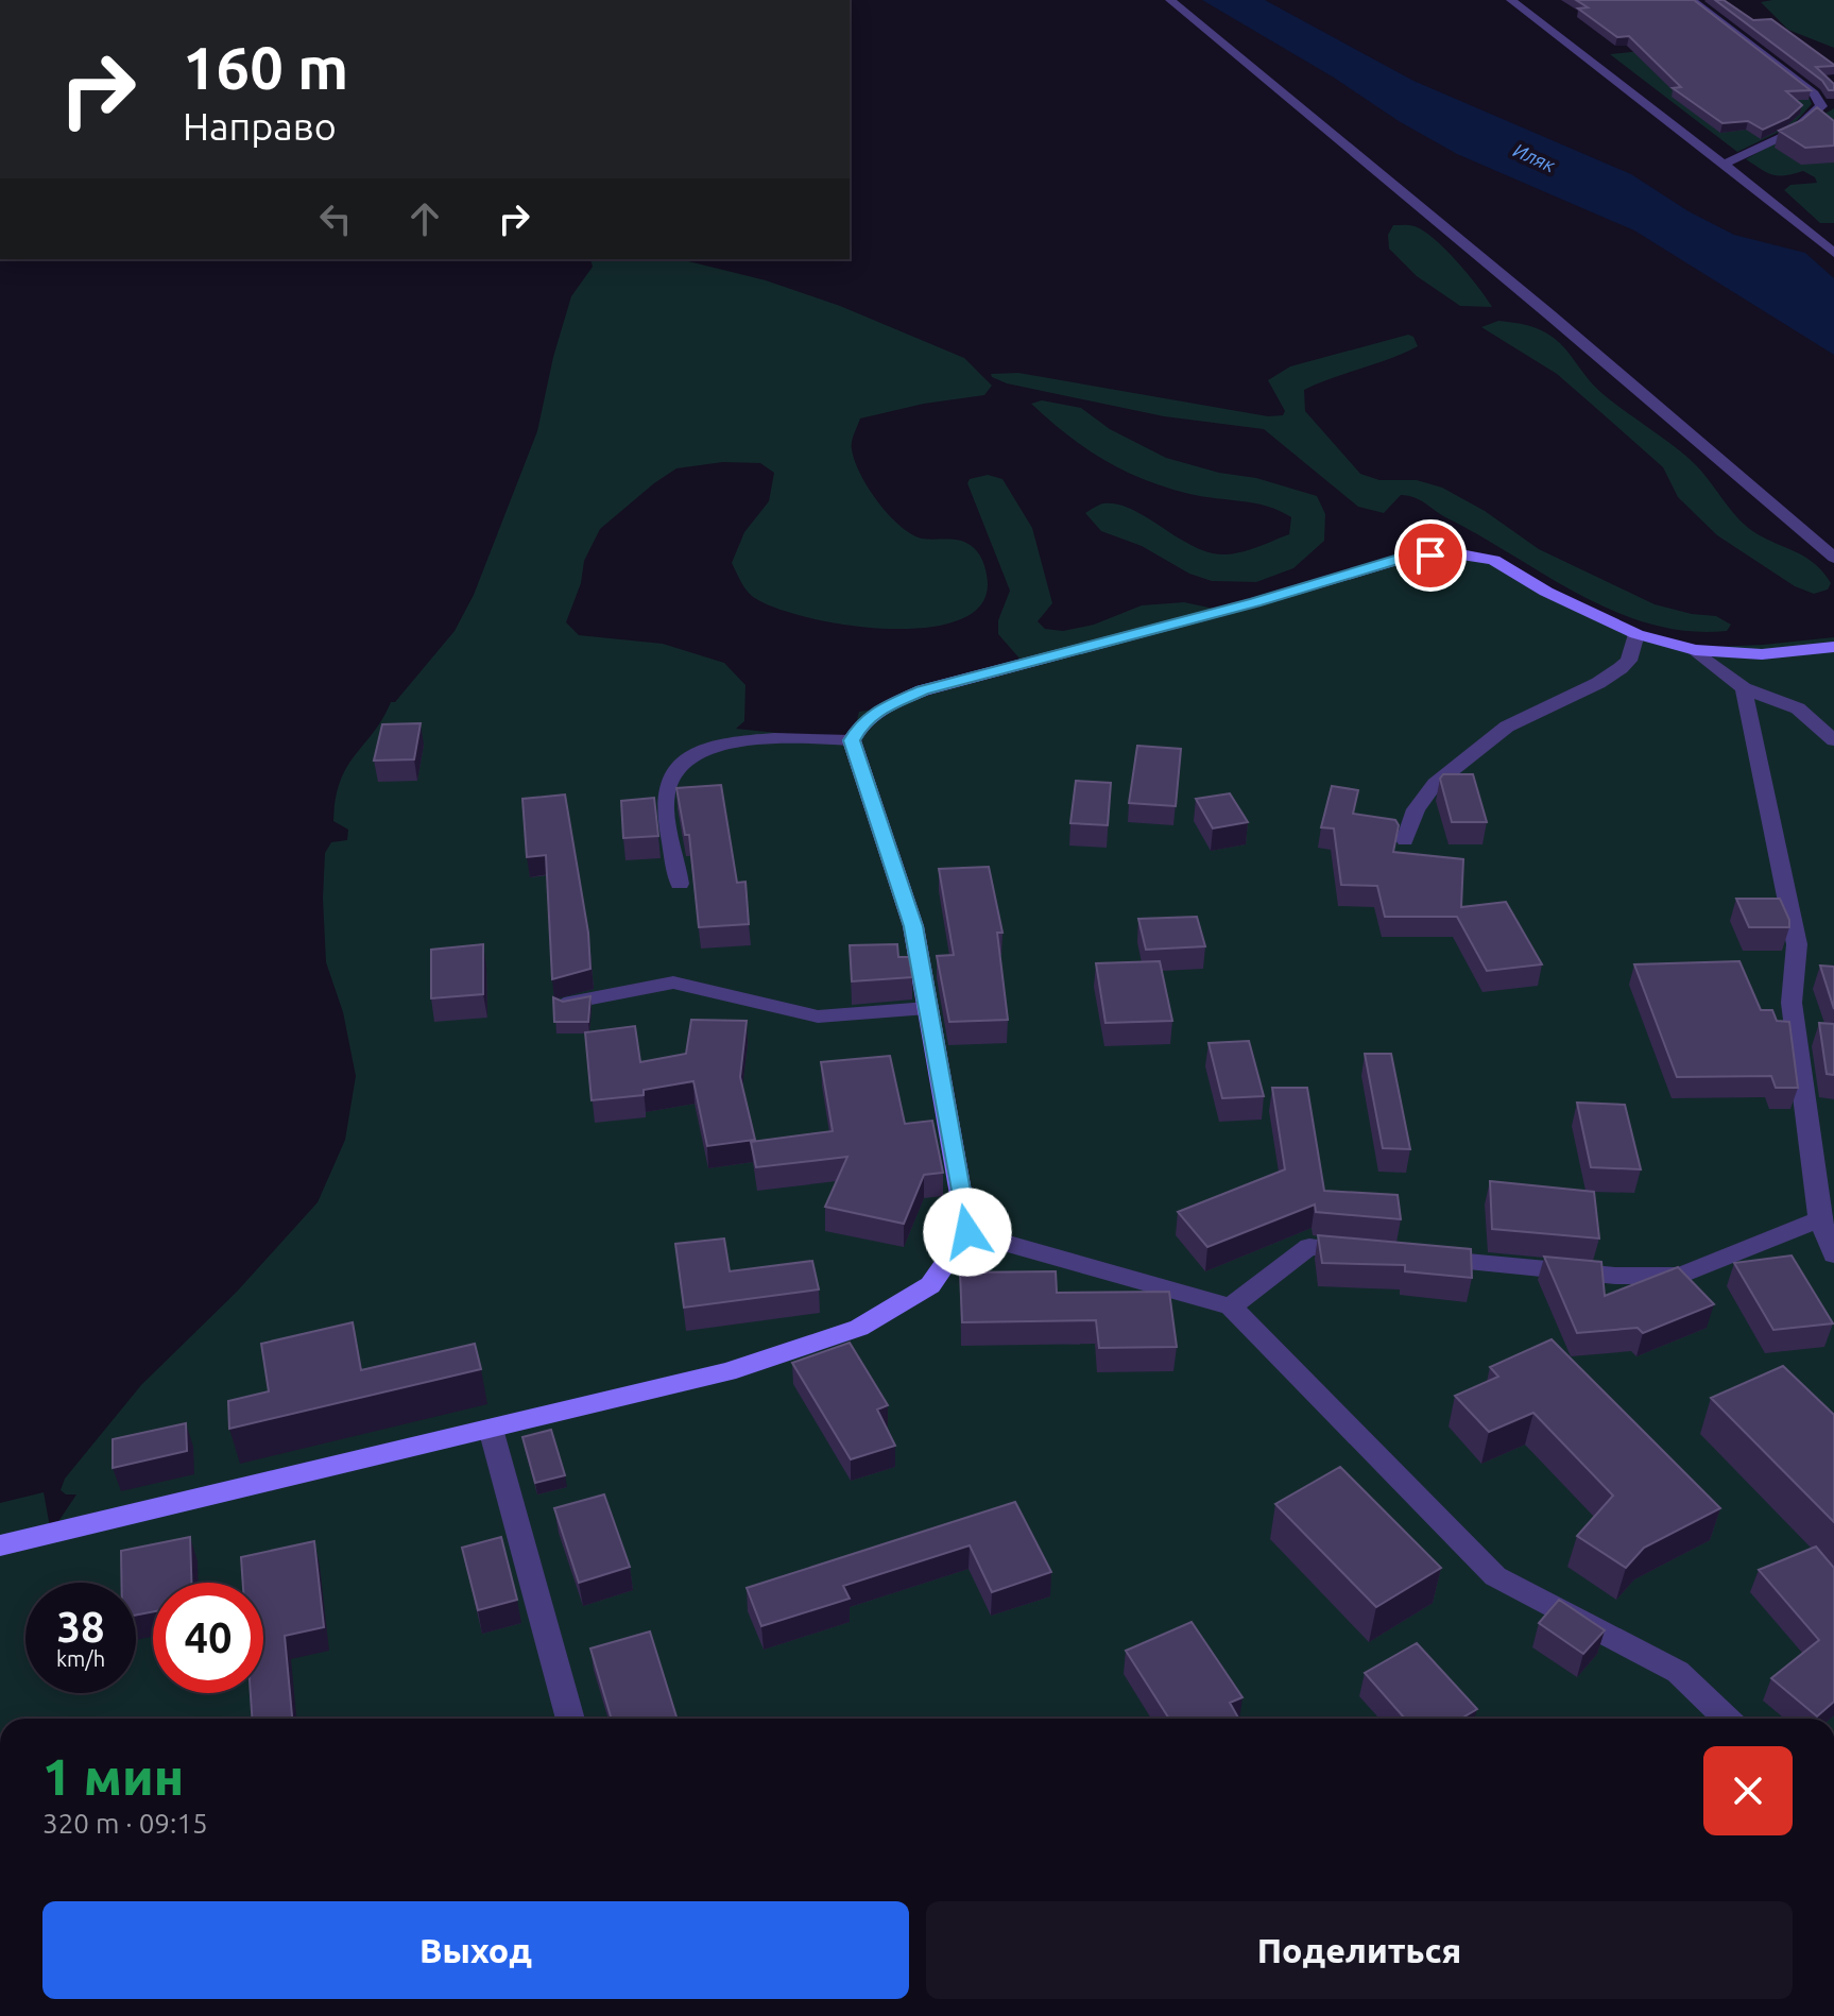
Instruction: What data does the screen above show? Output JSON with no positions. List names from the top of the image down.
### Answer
{
  "water": ["Иляк"],
  "page": {
    "turn": ["160 m", "Направо"],
    "speed": "38 km/h",
    "limit": "40",
    "heading": ["1 мин", "320 m · 09:15"],
    "buttons": ["Выход", "Поделиться"]
  }
}
